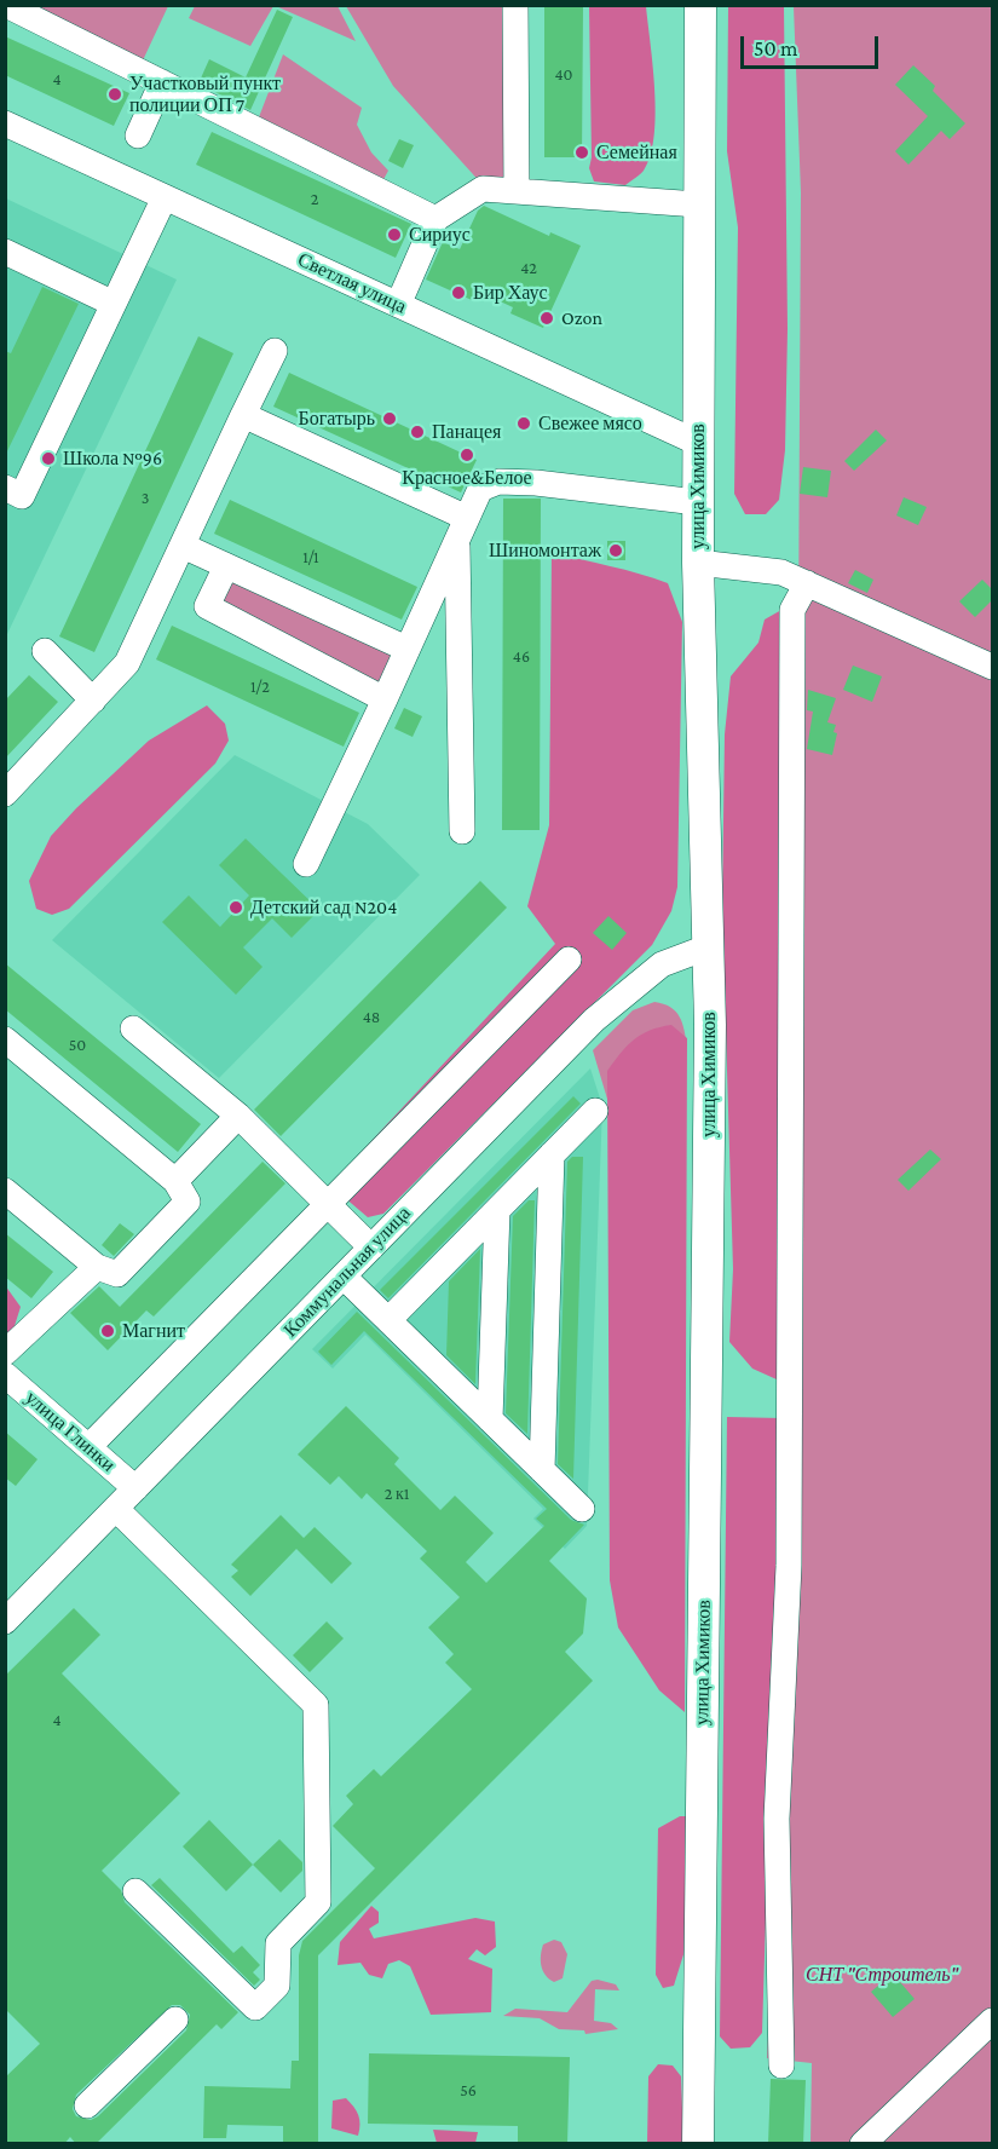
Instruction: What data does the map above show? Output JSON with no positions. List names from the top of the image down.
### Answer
{
  "streets": {
    "main road": ["улица Химиков"],
    "street": ["Светлая улица", "Коммунальная улица", "улица Глинки"]
  },
  "crossings": [
    ["Светлая улица", "улица Химиков"],
    ["улица Химиков", "Коммунальная улица"],
    ["Коммунальная улица", "улица Глинки"]
  ],
  "parks": ["СНТ \"Строитель\""],
  "places": [
    "Участковый пункт полиции ОП 7",
    "Семейная",
    "Сириус",
    "Бир Хаус",
    "Ozon",
    "Богатырь",
    "Свежее мясо",
    "Панацея",
    "Красное&Белое",
    "Школа №96",
    "Шиномонтаж",
    "Детский сад N204",
    "Магнит"
  ],
  "house_numbers": [
    "40",
    "4",
    "2",
    "42",
    "3",
    "1/1",
    "46",
    "1/2",
    "48",
    "50",
    "2 к1",
    "4",
    "56"
  ],
  "scale_bar": "50 m"
}
